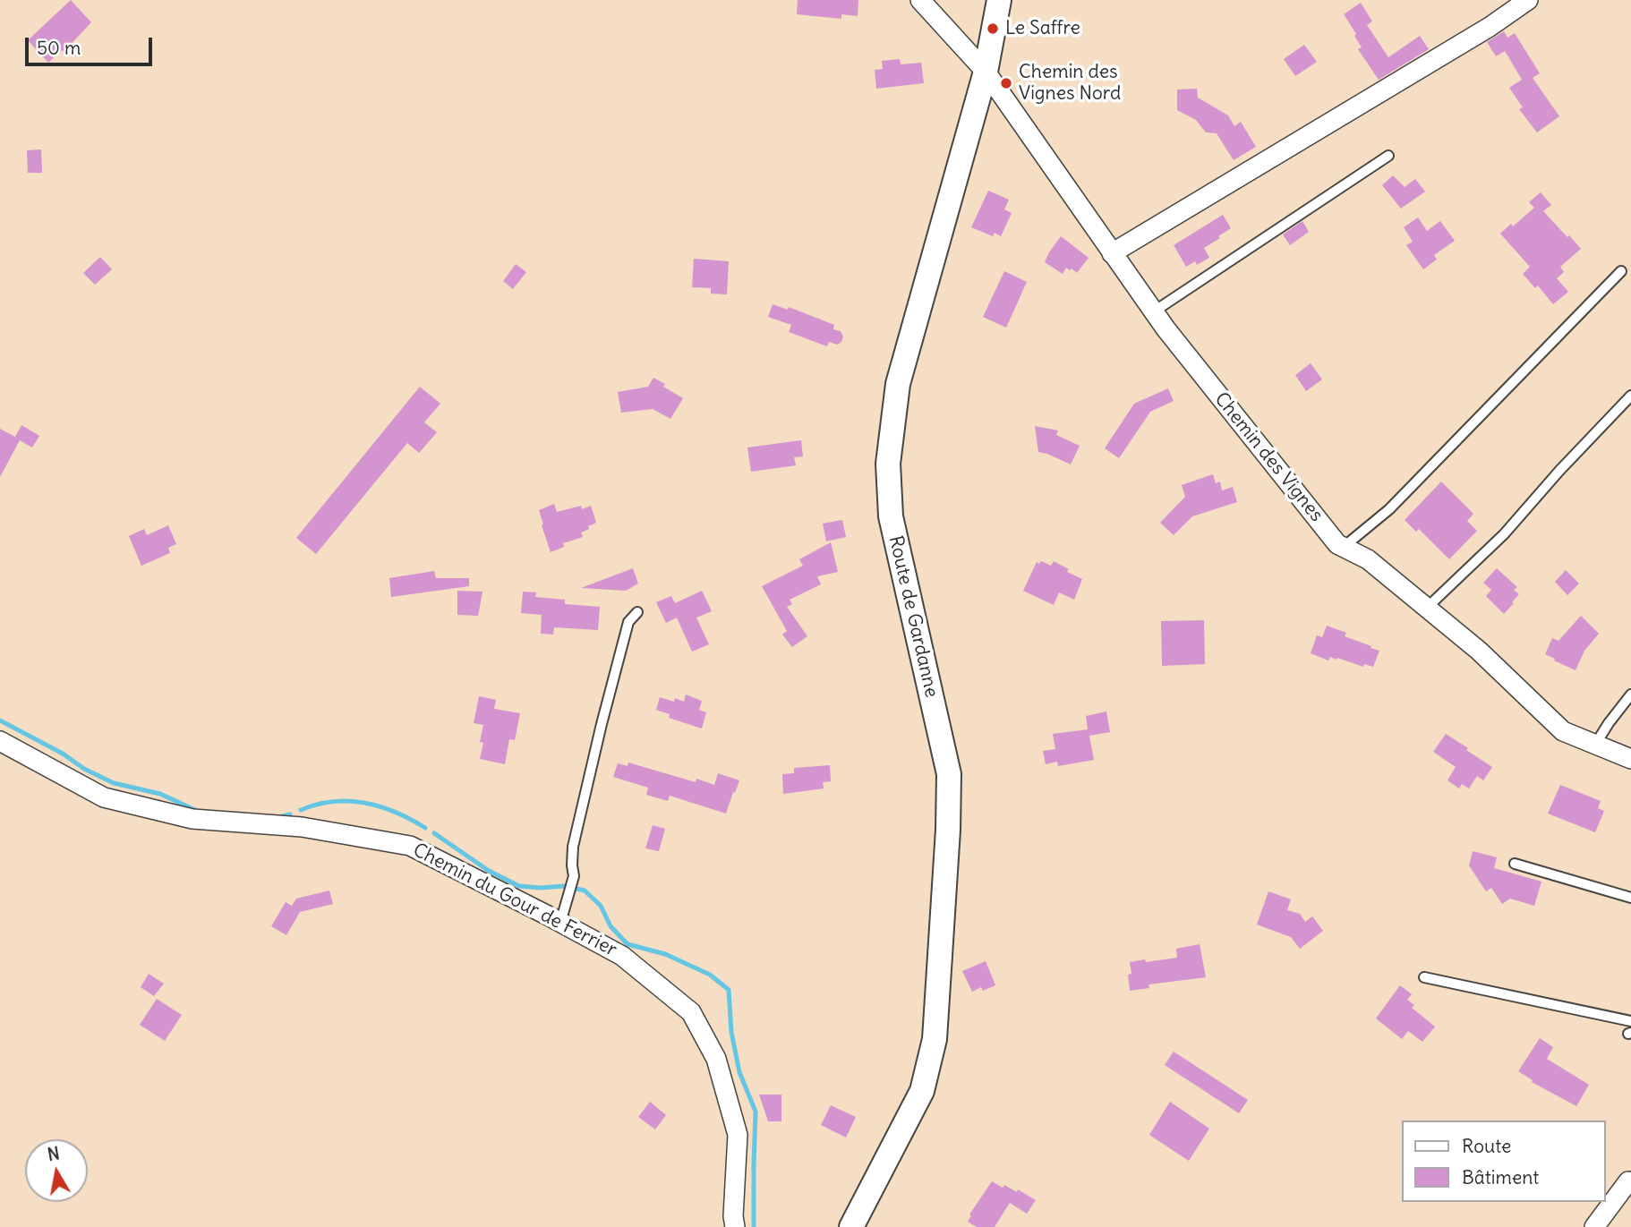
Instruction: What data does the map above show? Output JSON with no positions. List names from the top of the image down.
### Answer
{
  "streets": {
    "street": ["Chemin des Vignes", "Route de Gardanne", "Chemin du Gour de Ferrier"]
  },
  "crossings": [
    ["Chemin des Vignes", "Route de Gardanne"]
  ],
  "places": ["Le Saffre", "Chemin des Vignes Nord"],
  "legend": ["Route", "Bâtiment"],
  "scale_bar": "50 m",
  "north": "top"
}
